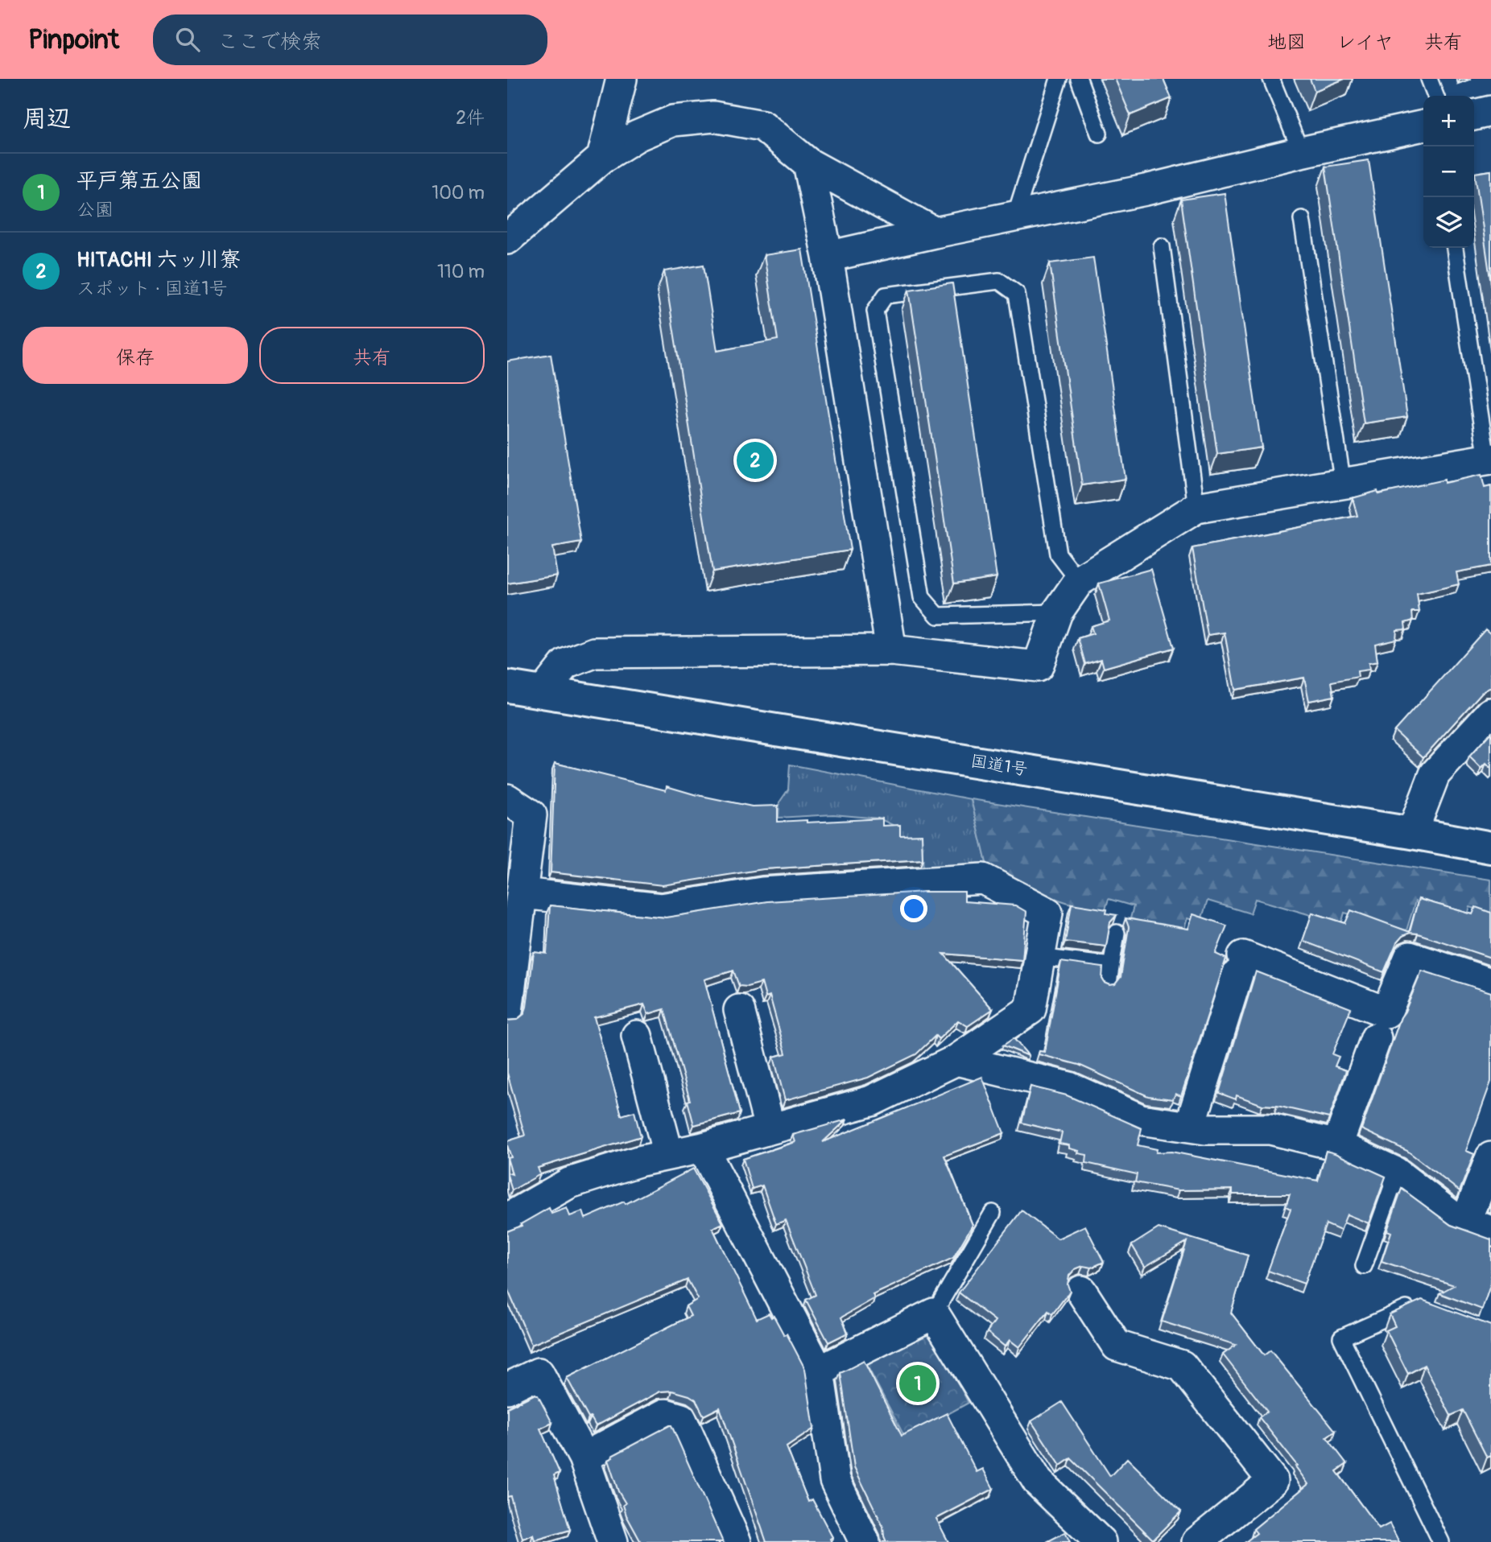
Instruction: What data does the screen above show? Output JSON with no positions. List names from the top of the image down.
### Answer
{
  "streets": {
    "highway": ["国道1号"]
  },
  "page": {
    "header": "Pinpoint",
    "search": "ここで検索",
    "nav": ["地図", "レイヤ", "共有"],
    "heading": ["周辺", "2件"],
    "map_buttons": ["+", "−"],
    "list": [
      {
        "mark": "1",
        "name": "平戸第五公園",
        "note": "公園",
        "value": "100 m"
      },
      {
        "mark": "2",
        "name": "HITACHI 六ッ川寮",
        "note": "スポット · 国道1号",
        "value": "110 m"
      }
    ],
    "buttons": ["保存", "共有"],
    "pins": ["2", "1"]
  }
}
